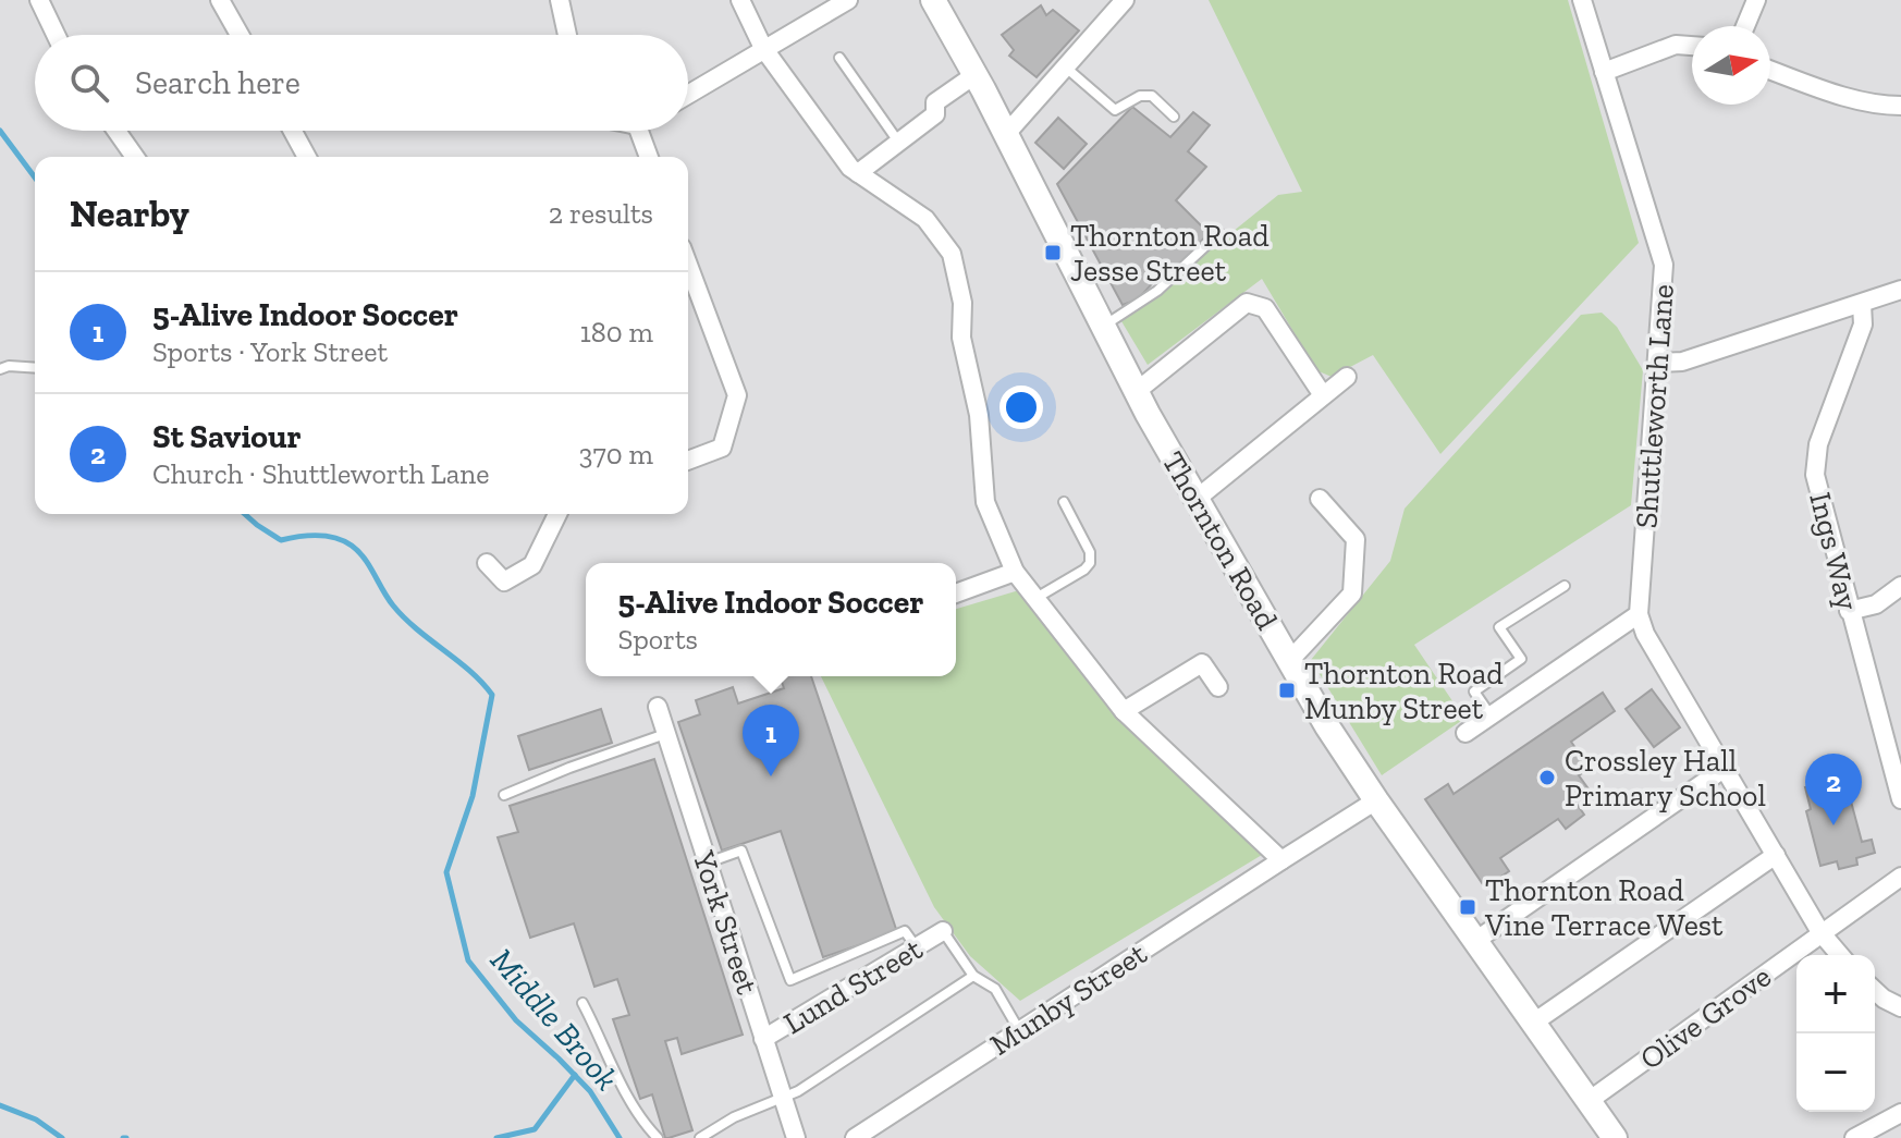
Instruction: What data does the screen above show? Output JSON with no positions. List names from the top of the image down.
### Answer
{
  "streets": {
    "main road": ["Thornton Road"],
    "street": [
      "Shuttleworth Lane",
      "Ings Way",
      "York Street",
      "Lund Street",
      "Munby Street",
      "Olive Grove"
    ]
  },
  "crossings": [
    ["Shuttleworth Lane", "Olive Grove"],
    ["Thornton Road", "Munby Street"],
    ["Thornton Road", "Olive Grove"],
    ["York Street", "Lund Street"]
  ],
  "water": ["Middle Brook"],
  "places": {
    "transit": ["Thornton Road Jesse Street", "Thornton Road Munby Street", "Thornton Road Vine Terrace West"],
    "other": ["Crossley Hall Primary School"]
  },
  "north": "right",
  "page": {
    "search": "Search here",
    "heading": ["Nearby", "2 results"],
    "list": [
      {
        "mark": "1",
        "name": "5-Alive Indoor Soccer",
        "note": "Sports · York Street",
        "value": "180 m"
      },
      {
        "mark": "2",
        "name": "St Saviour",
        "note": "Church · Shuttleworth Lane",
        "value": "370 m"
      }
    ],
    "popup": ["5-Alive Indoor Soccer", "Sports"],
    "pins": ["1", "2"],
    "map_buttons": ["+", "−"]
  }
}
